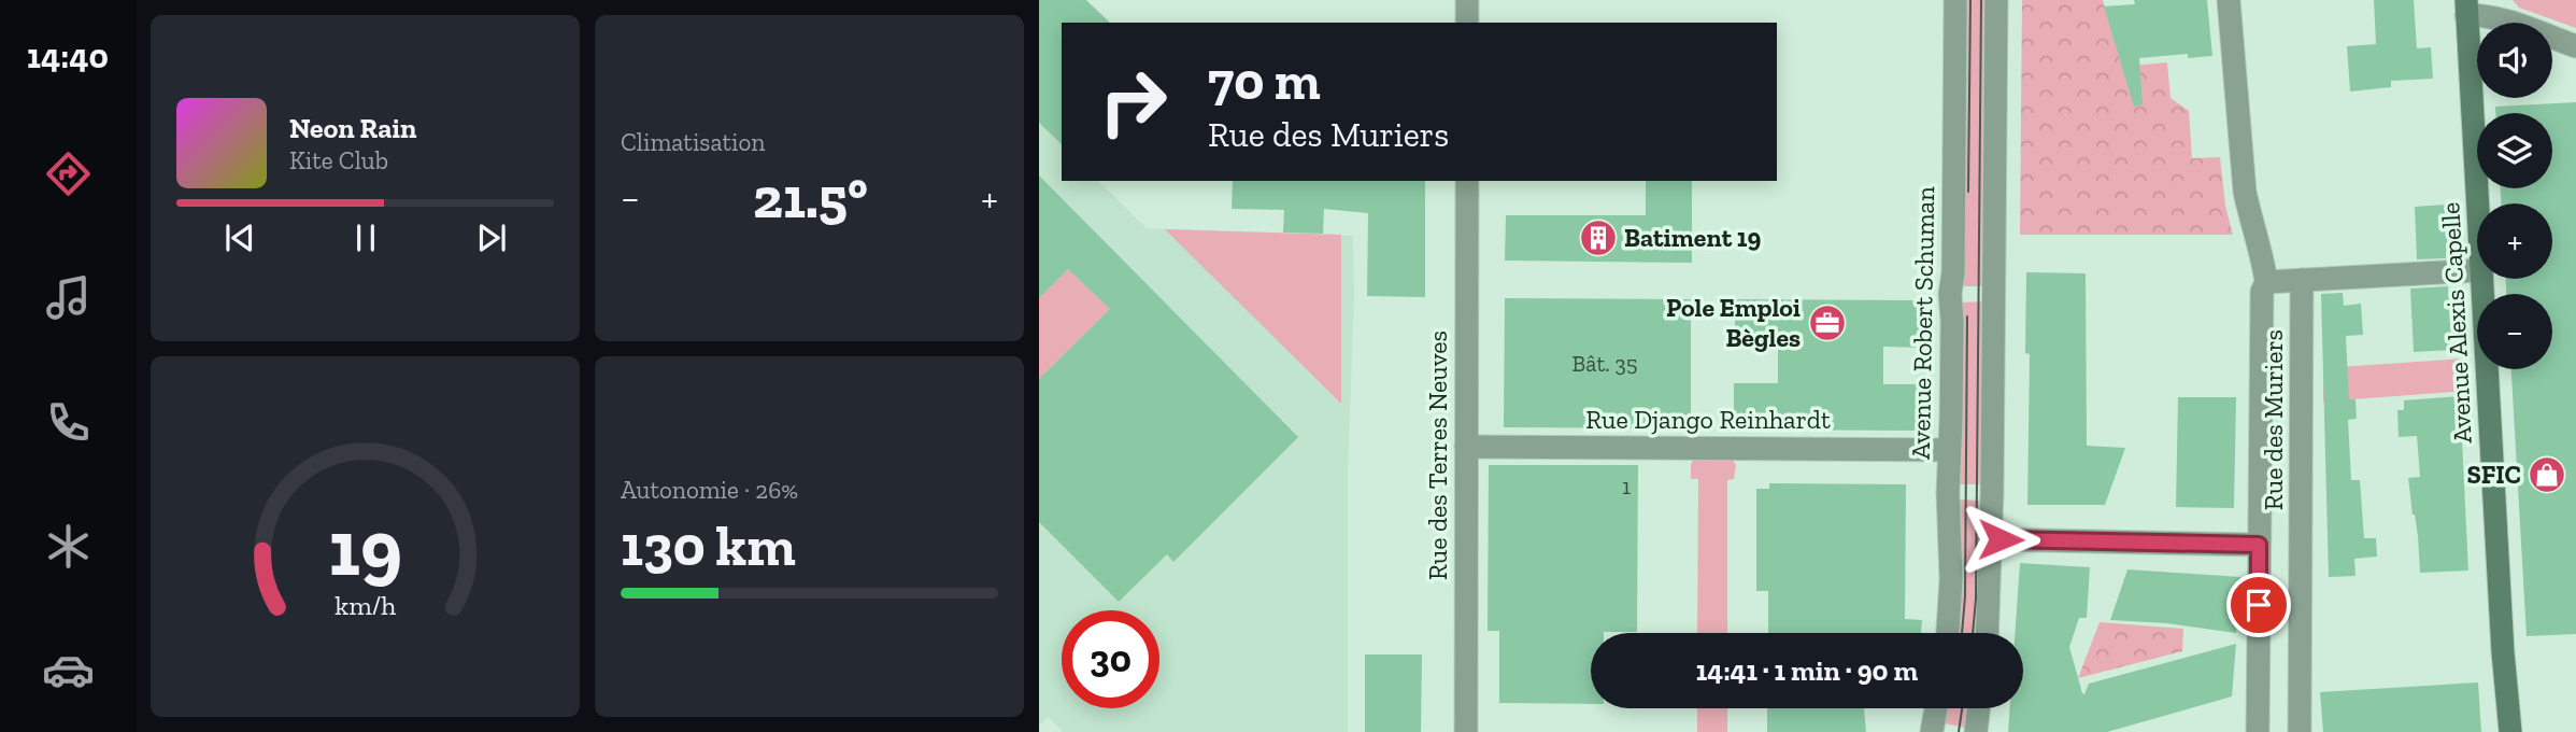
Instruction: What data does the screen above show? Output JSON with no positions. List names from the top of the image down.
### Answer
{
  "streets": {
    "street": [
      "Avenue Robert Schuman",
      "Avenue Alexis Capelle",
      "Rue Django Reinhardt",
      "Rue des Muriers",
      "Rue des Terres Neuves"
    ]
  },
  "crossings": [
    ["Avenue Robert Schuman", "Rue Django Reinhardt"],
    ["Rue Django Reinhardt", "Rue des Terres Neuves"]
  ],
  "places": {
    "building": ["Batiment 19"],
    "office": ["Pole Emploi Bègles"],
    "shop": ["SFIC"]
  },
  "house_numbers": ["Bât. 35", "1"],
  "page": {
    "tabs": "14:40",
    "tile": [
      "Climatisation",
      ["Autonomie · 26%", "130 km"]
    ],
    "map_buttons": ["+", "−"],
    "turn": ["70 m", "Rue des Muriers"],
    "song": ["Neon Rain", "Kite Club"],
    "heat": ["−", "21.5°", "+"],
    "limit": "30",
    "trip": "14:41 · 1 min · 90 m",
    "gauge": ["19", "km/h"]
  }
}
